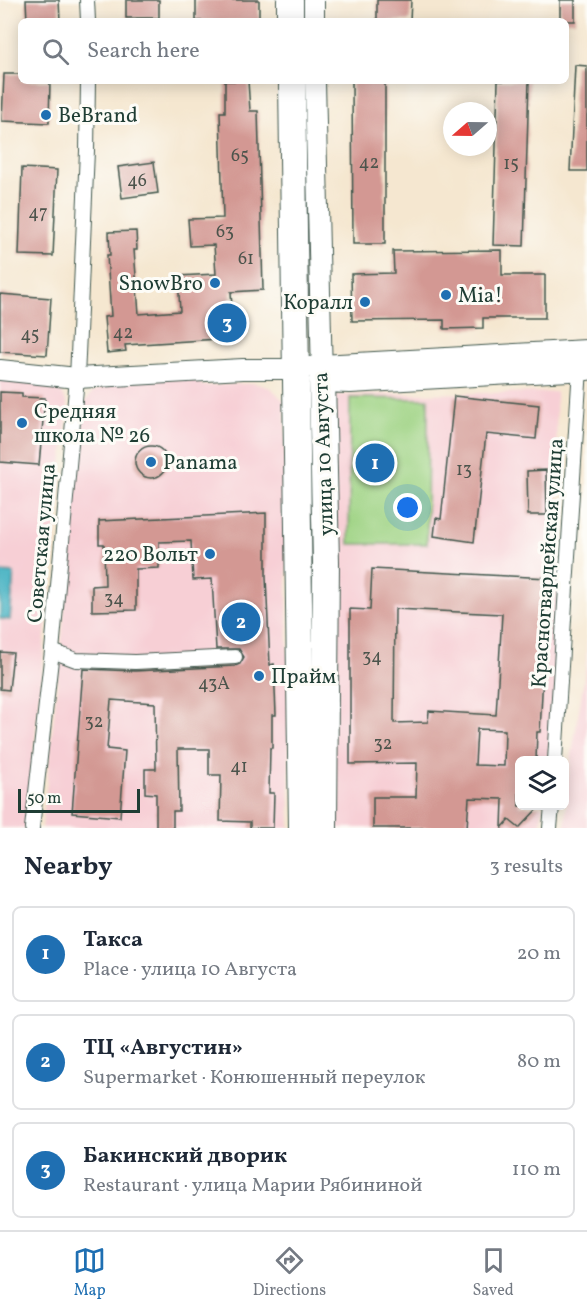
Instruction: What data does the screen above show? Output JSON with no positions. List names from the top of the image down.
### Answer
{
  "streets": {
    "highway": ["улица 10 Августа"],
    "street": ["Советская улица", "Красногвардейская улица"]
  },
  "places": [
    "BeBrand",
    "SnowBro",
    "Mia!",
    "Коралл",
    "Средняя школа № 26",
    "Panama",
    "220 Вольт",
    "Прайм"
  ],
  "house_numbers": [
    "65",
    "42",
    "15",
    "46",
    "47",
    "63",
    "61",
    "42",
    "45",
    "13",
    "34",
    "34",
    "43А",
    "32",
    "32",
    "41"
  ],
  "scale_bar": "50 m",
  "north": "left",
  "page": {
    "search": "Search here",
    "pins": ["3", "1", "2"],
    "scale": "50 m",
    "heading": ["Nearby", "3 results"],
    "list": [
      {
        "mark": "1",
        "name": "Такса",
        "note": "Place · улица 10 Августа",
        "value": "20 m"
      },
      {
        "mark": "2",
        "name": "ТЦ «Августин»",
        "note": "Supermarket · Конюшенный переулок",
        "value": "80 m"
      },
      {
        "mark": "3",
        "name": "Бакинский дворик",
        "note": "Restaurant · улица Марии Рябининой",
        "value": "110 m"
      }
    ],
    "nav": ["Map", "Directions", "Saved"]
  }
}
